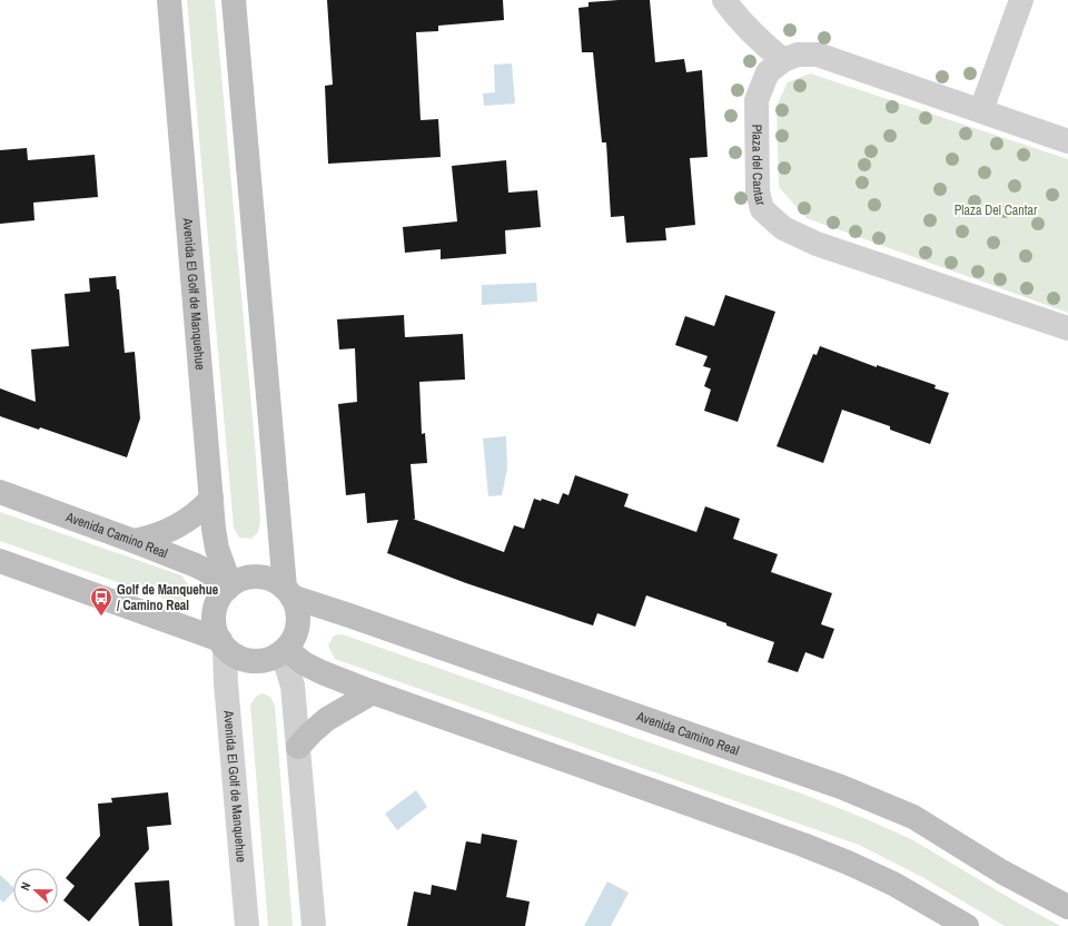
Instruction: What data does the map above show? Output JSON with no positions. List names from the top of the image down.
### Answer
{
  "streets": {
    "main road": ["Avenida El Golf de Manquehue", "Avenida Camino Real"],
    "street": ["Plaza del Cantar"]
  },
  "crossings": [
    ["Avenida El Golf de Manquehue", "Avenida Camino Real"]
  ],
  "parks": ["Plaza Del Cantar"],
  "places": {
    "bus stop": ["Golf de Manquehue / Camino Real"]
  },
  "north": "left"
}
